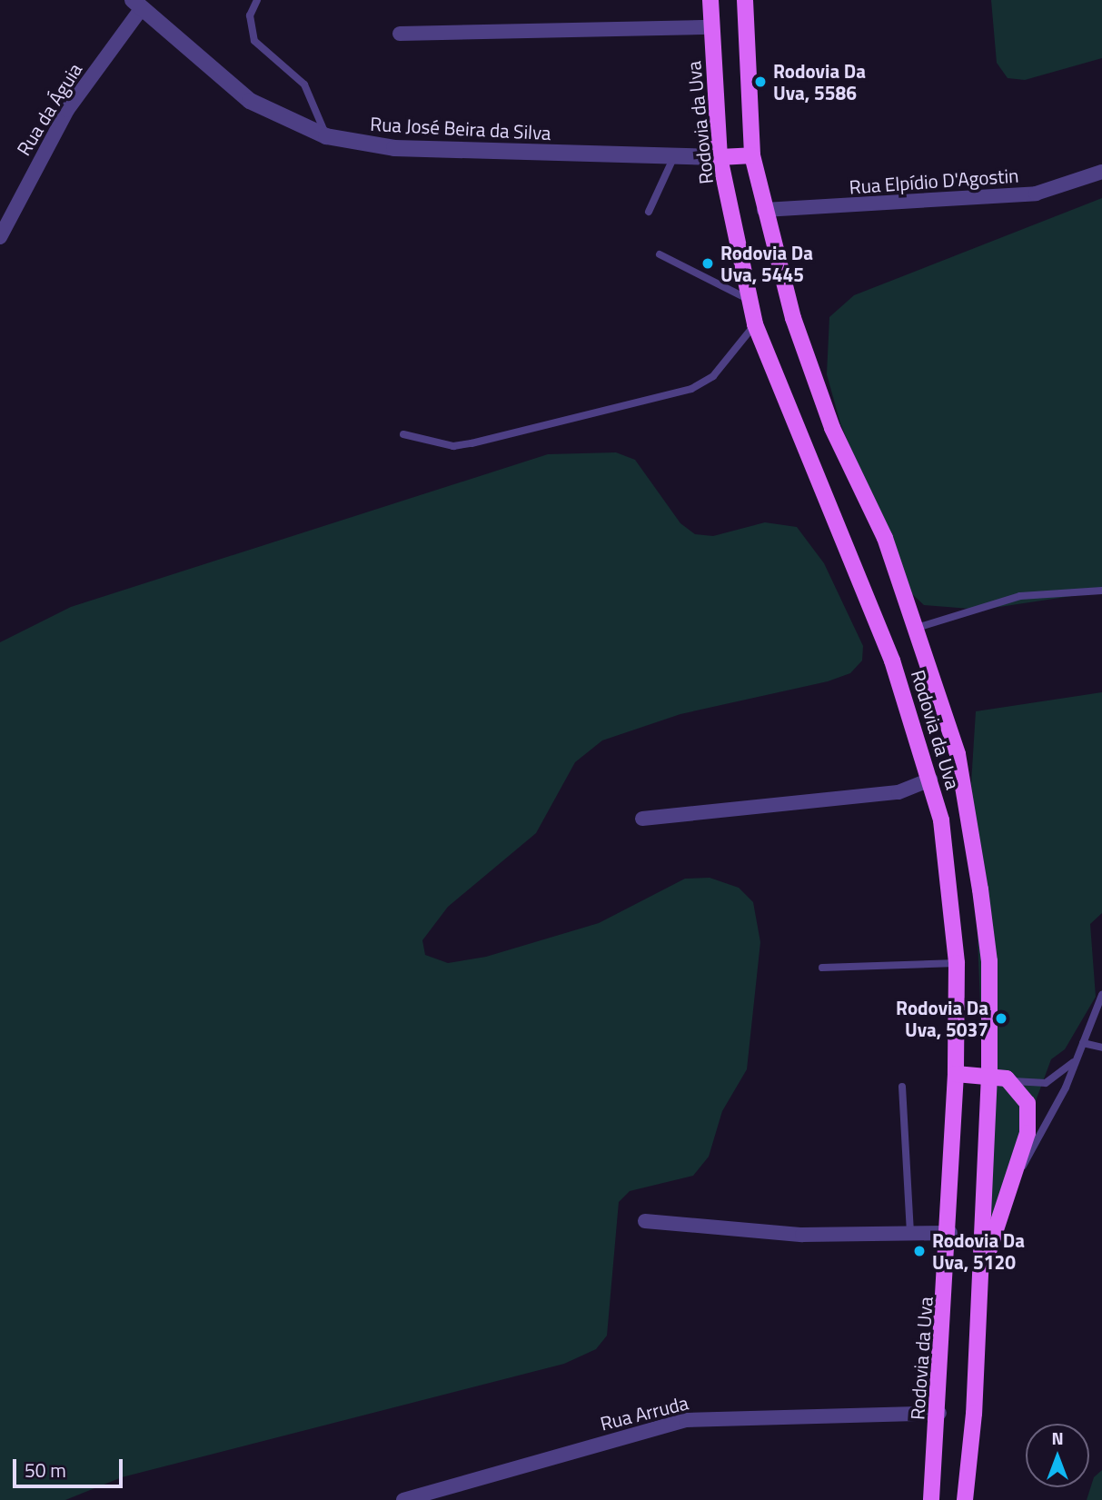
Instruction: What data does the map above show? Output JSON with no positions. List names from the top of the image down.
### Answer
{
  "streets": {
    "main road": ["Rodovia da Uva"],
    "street": [
      "Rua da Águia",
      "Rua José Beira da Silva",
      "Rua Elpídio D'Agostin",
      "Rua Arruda"
    ]
  },
  "crossings": [
    ["Rua da Águia", "Rua José Beira da Silva"],
    ["Rodovia da Uva", "Rua José Beira da Silva"],
    ["Rodovia da Uva", "Rua Elpídio D'Agostin"],
    ["Rodovia da Uva", "Rua Arruda"]
  ],
  "places": [
    "Rodovia Da Uva, 5586",
    "Rodovia Da Uva, 5445",
    "Rodovia Da Uva, 5037",
    "Rodovia Da Uva, 5120"
  ],
  "scale_bar": "50 m",
  "north": "top"
}
